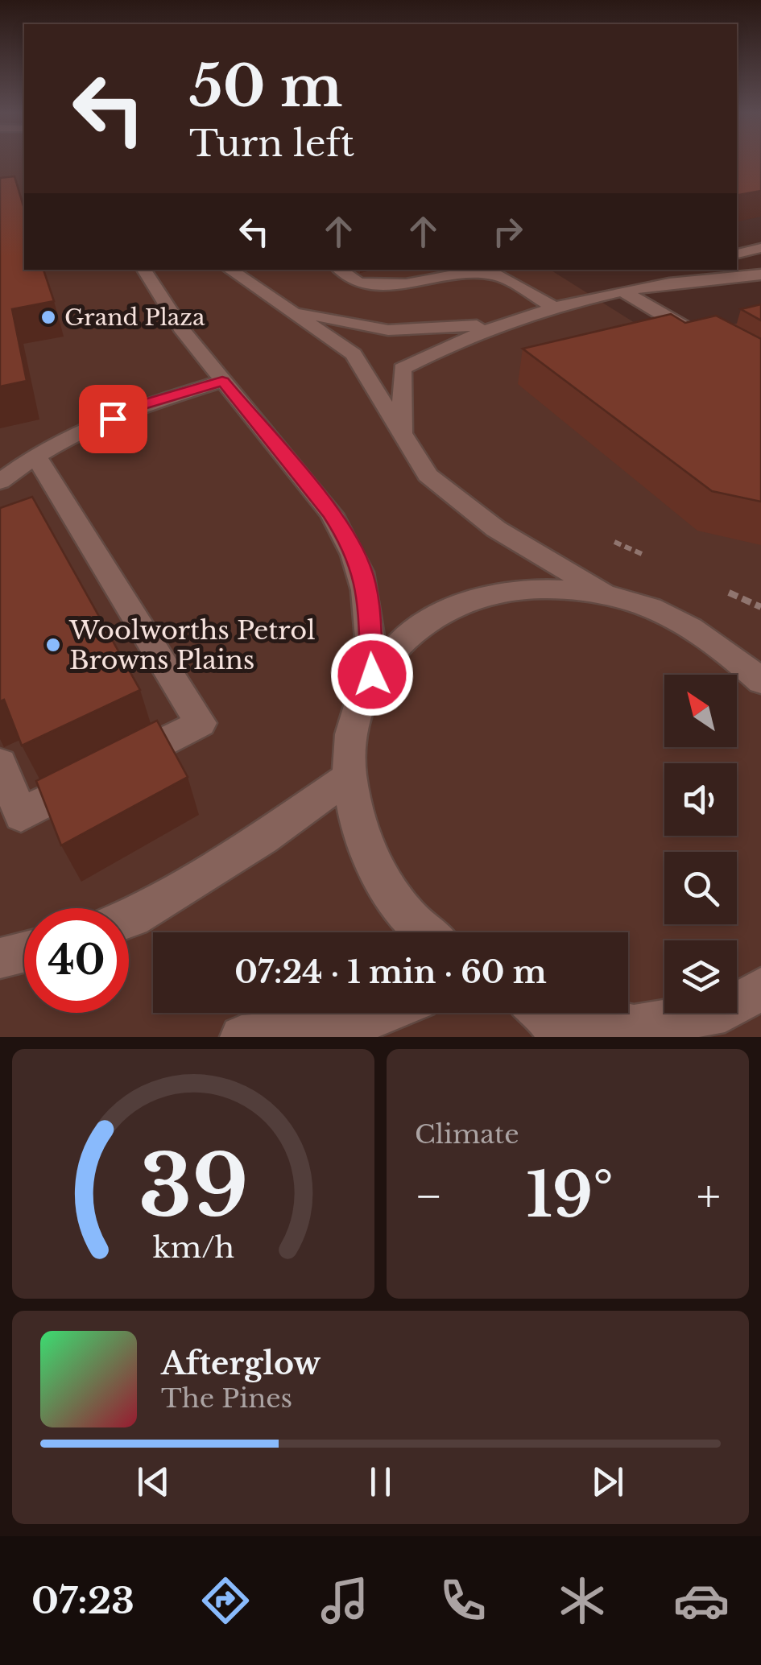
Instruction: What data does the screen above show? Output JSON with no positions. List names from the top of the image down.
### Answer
{
  "places": ["Grand Plaza", "Woolworths Petrol Browns Plains"],
  "north": "top left",
  "page": {
    "turn": ["50 m", "Turn left"],
    "limit": "40",
    "trip": "07:24 · 1 min · 60 m",
    "tile": "Climate",
    "heat": ["−", "19°", "+"],
    "song": ["Afterglow", "The Pines"],
    "tabs": "07:23",
    "gauge": ["39", "km/h"]
  }
}
